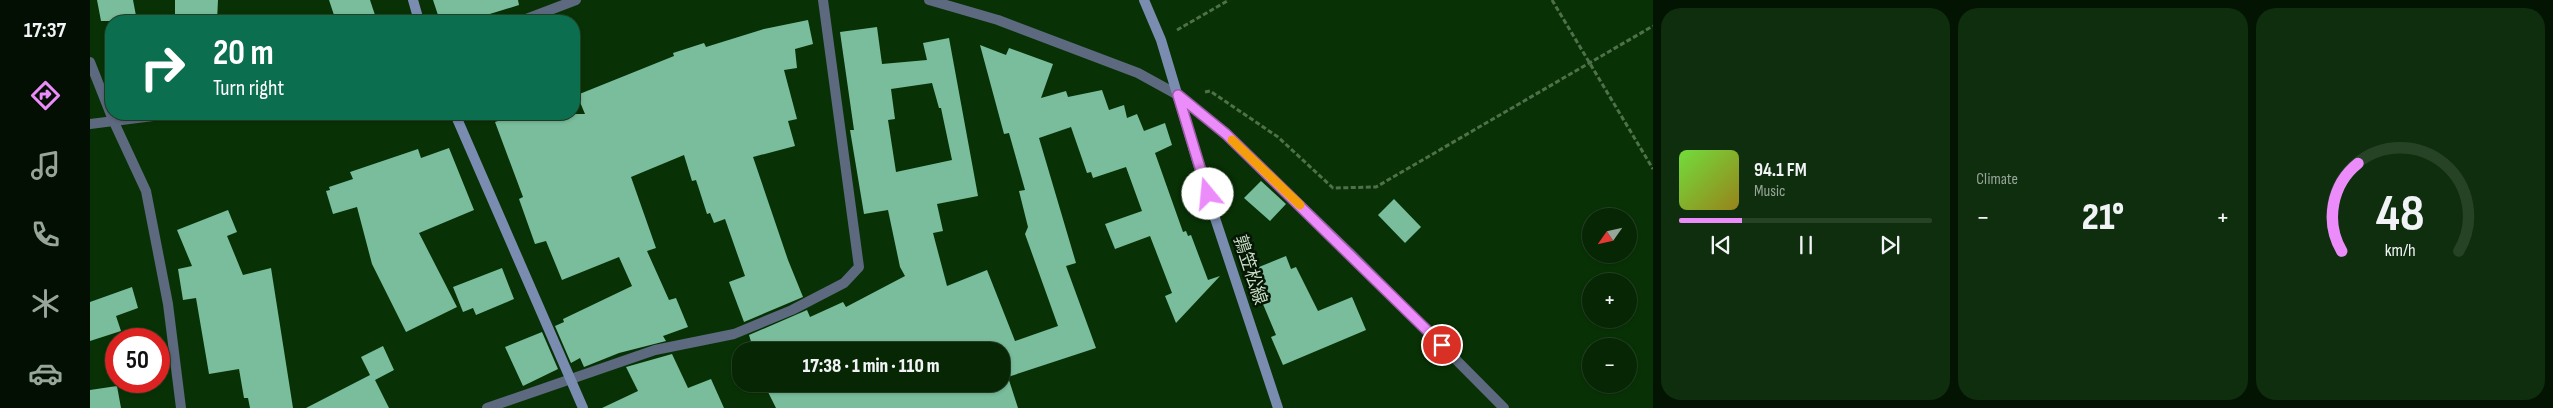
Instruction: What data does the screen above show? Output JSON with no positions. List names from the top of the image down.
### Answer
{
  "streets": {
    "main road": ["鶉笠松線"]
  },
  "north": "bottom left",
  "page": {
    "tabs": "17:37",
    "tile": "Climate",
    "turn": ["20 m", "Turn right"],
    "song": ["94.1 FM", "Music"],
    "heat": ["−", "21°", "+"],
    "map_buttons": ["+", "−"],
    "limit": "50",
    "trip": "17:38 · 1 min · 110 m",
    "gauge": ["48", "km/h"]
  }
}
